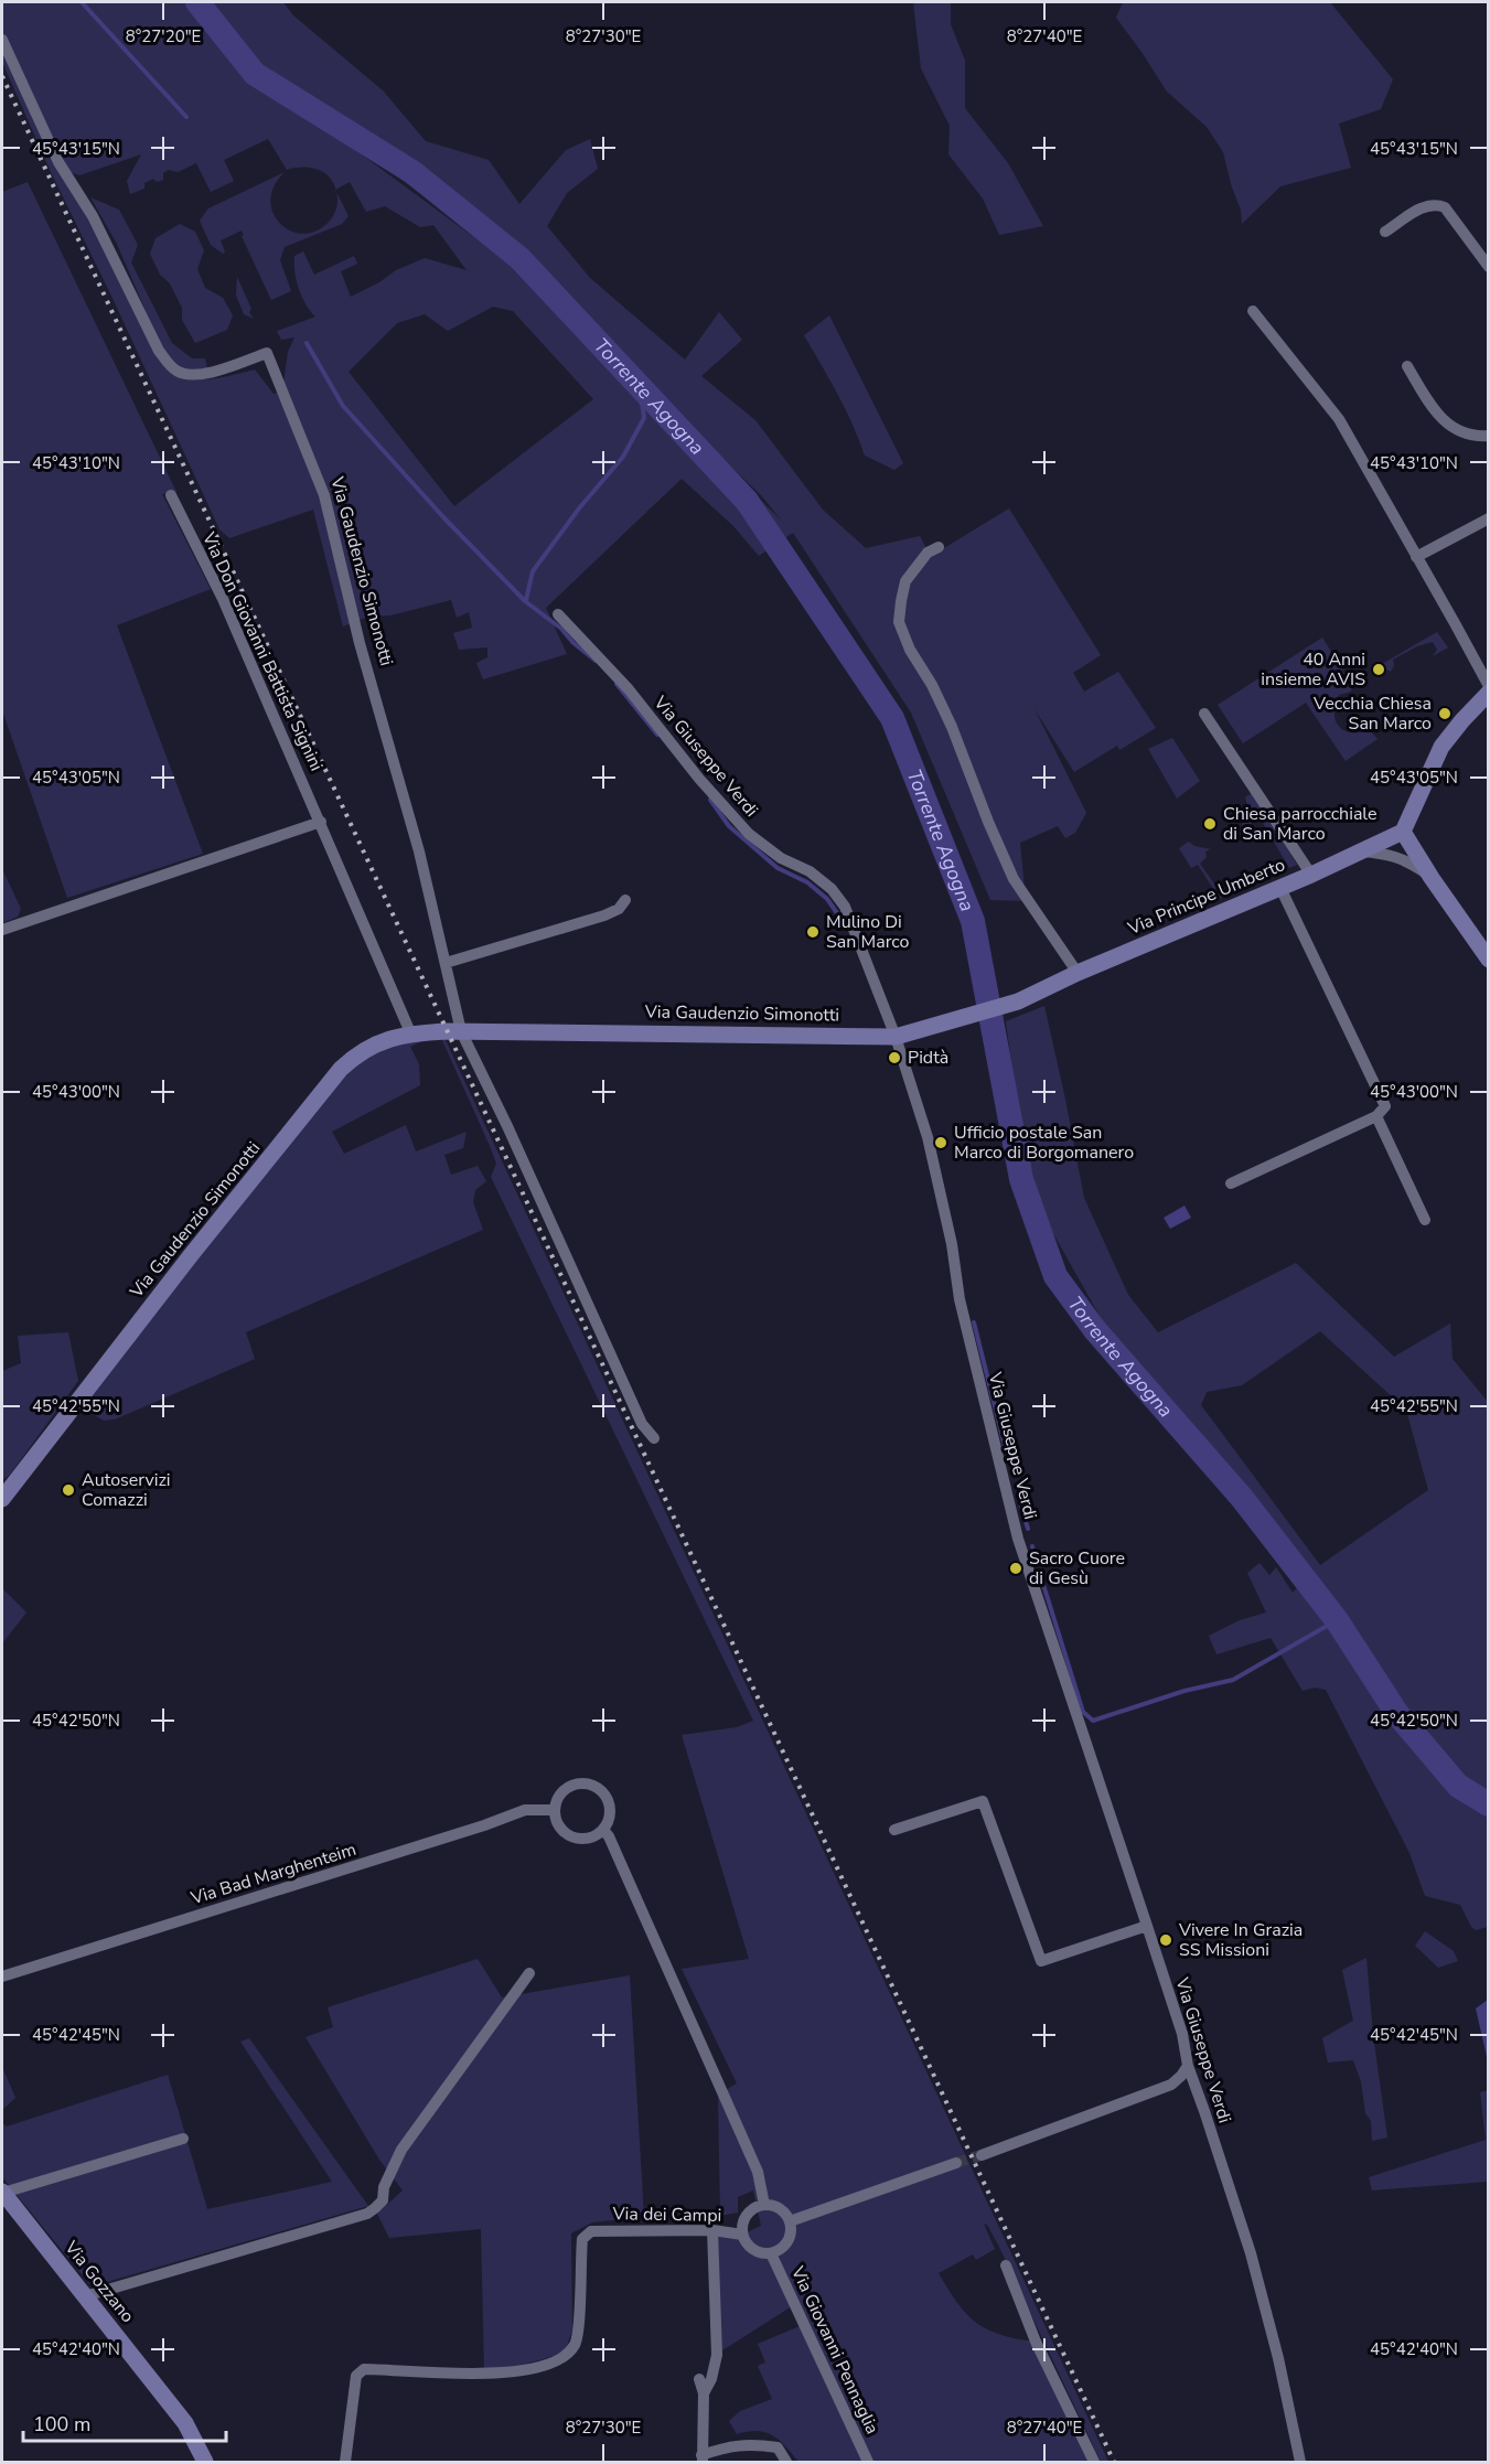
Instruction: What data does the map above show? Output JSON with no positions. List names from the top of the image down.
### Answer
{
  "streets": {
    "street": [
      "Via Gaudenzio Simonotti",
      "Via Don Giovanni Battista Signini",
      "Via Giuseppe Verdi",
      "Via Principe Umberto",
      "Via Bad Marghenteim",
      "Via dei Campi",
      "Via Gozzano",
      "Via Giovanni Pennaglia"
    ]
  },
  "crossings": [
    ["Via Gaudenzio Simonotti", "Via Don Giovanni Battista Signini"],
    ["Via Gaudenzio Simonotti", "Via Giuseppe Verdi"],
    ["Via Gaudenzio Simonotti", "Via Principe Umberto"],
    ["Via dei Campi", "Via Giovanni Pennaglia"]
  ],
  "water": ["Torrente Agogna"],
  "places": [
    "40 Anni insieme AVIS",
    "Vecchia Chiesa San Marco",
    "Chiesa parrocchiale di San Marco",
    "Mulino Di San Marco",
    "Pidtà",
    "Ufficio postale San Marco di Borgomanero",
    "Autoservizi Comazzi",
    "Sacro Cuore di Gesù",
    "Vivere In Grazia SS Missioni"
  ],
  "scale_bar": "100 m",
  "coordinates": [
    "8°27'20\"E",
    "8°27'30\"E",
    "8°27'40\"E",
    "45°43'15\"N",
    "45°43'10\"N",
    "45°43'05\"N",
    "45°43'00\"N",
    "45°42'55\"N",
    "45°42'50\"N",
    "45°42'45\"N",
    "45°42'40\"N"
  ]
}
